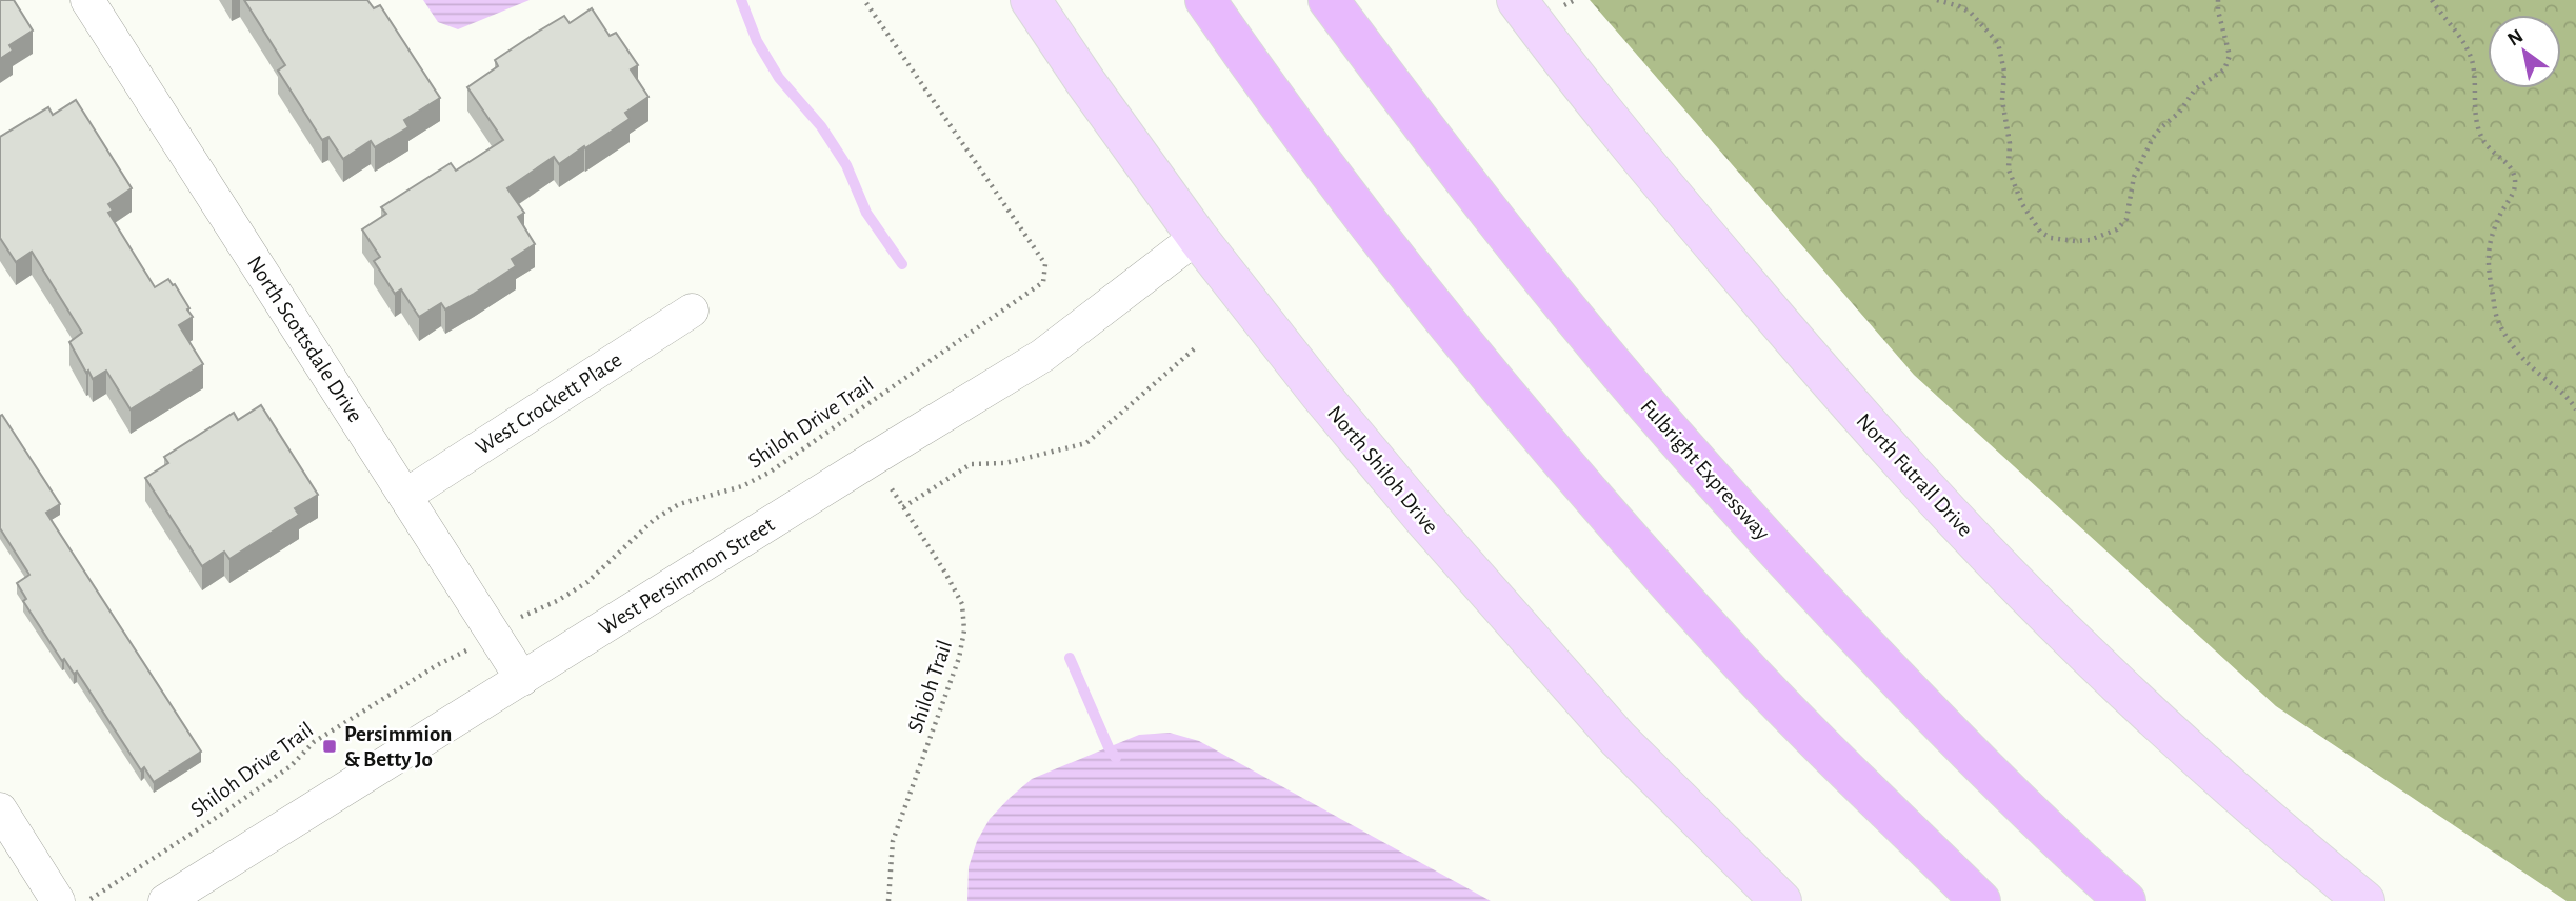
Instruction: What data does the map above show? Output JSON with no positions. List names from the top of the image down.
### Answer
{
  "streets": {
    "highway": ["Fulbright Expressway"],
    "main road": ["North Shiloh Drive", "North Futrall Drive"],
    "street": ["North Scottsdale Drive", "West Crockett Place", "West Persimmon Street"],
    "path": ["Shiloh Drive Trail", "Shiloh Trail"]
  },
  "crossings": [
    ["North Scottsdale Drive", "West Crockett Place"],
    ["North Scottsdale Drive", "Shiloh Drive Trail"],
    ["North Scottsdale Drive", "West Persimmon Street"],
    ["North Shiloh Drive", "West Persimmon Street"],
    ["West Persimmon Street", "Shiloh Trail"]
  ],
  "places": {
    "transit": ["Persimmion & Betty Jo"]
  },
  "north": "top left"
}
